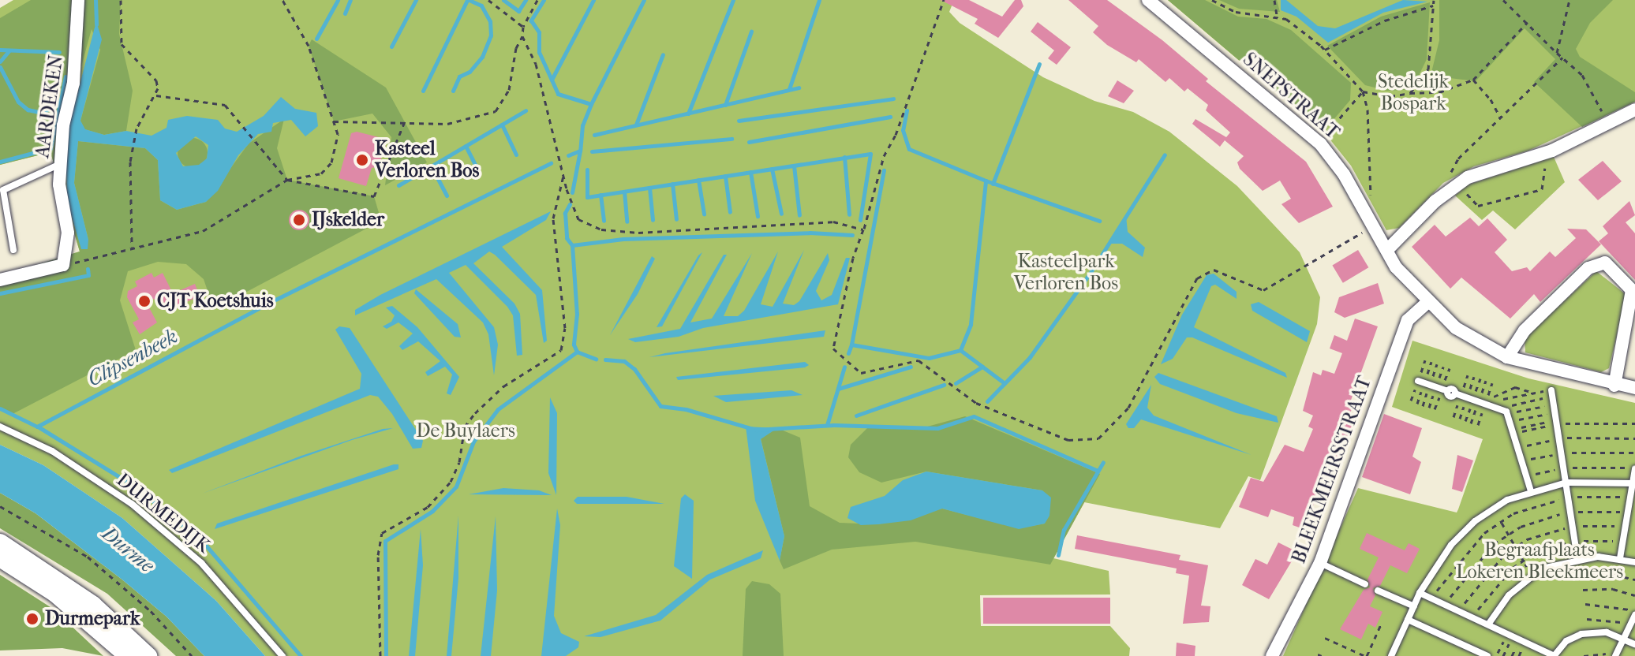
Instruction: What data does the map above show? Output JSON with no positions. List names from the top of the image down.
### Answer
{
  "streets": {
    "street": ["SNEPSTRAAT", "AARDEKEN", "BLEEKMEERSSTRAAT"],
    "lane": ["DURMEDIJK"]
  },
  "crossings": [
    ["SNEPSTRAAT", "BLEEKMEERSSTRAAT"]
  ],
  "water": ["Clipsenbeek", "Durme"],
  "parks": [
    "Stedelijk Bospark",
    "Kasteelpark Verloren Bos",
    "De Buylaers",
    "Begraafplaats Lokeren Bleekmeers"
  ],
  "places": [
    "Kasteel Verloren Bos",
    "IJskelder",
    "CJT Koetshuis",
    "Durmepark"
  ]
}
